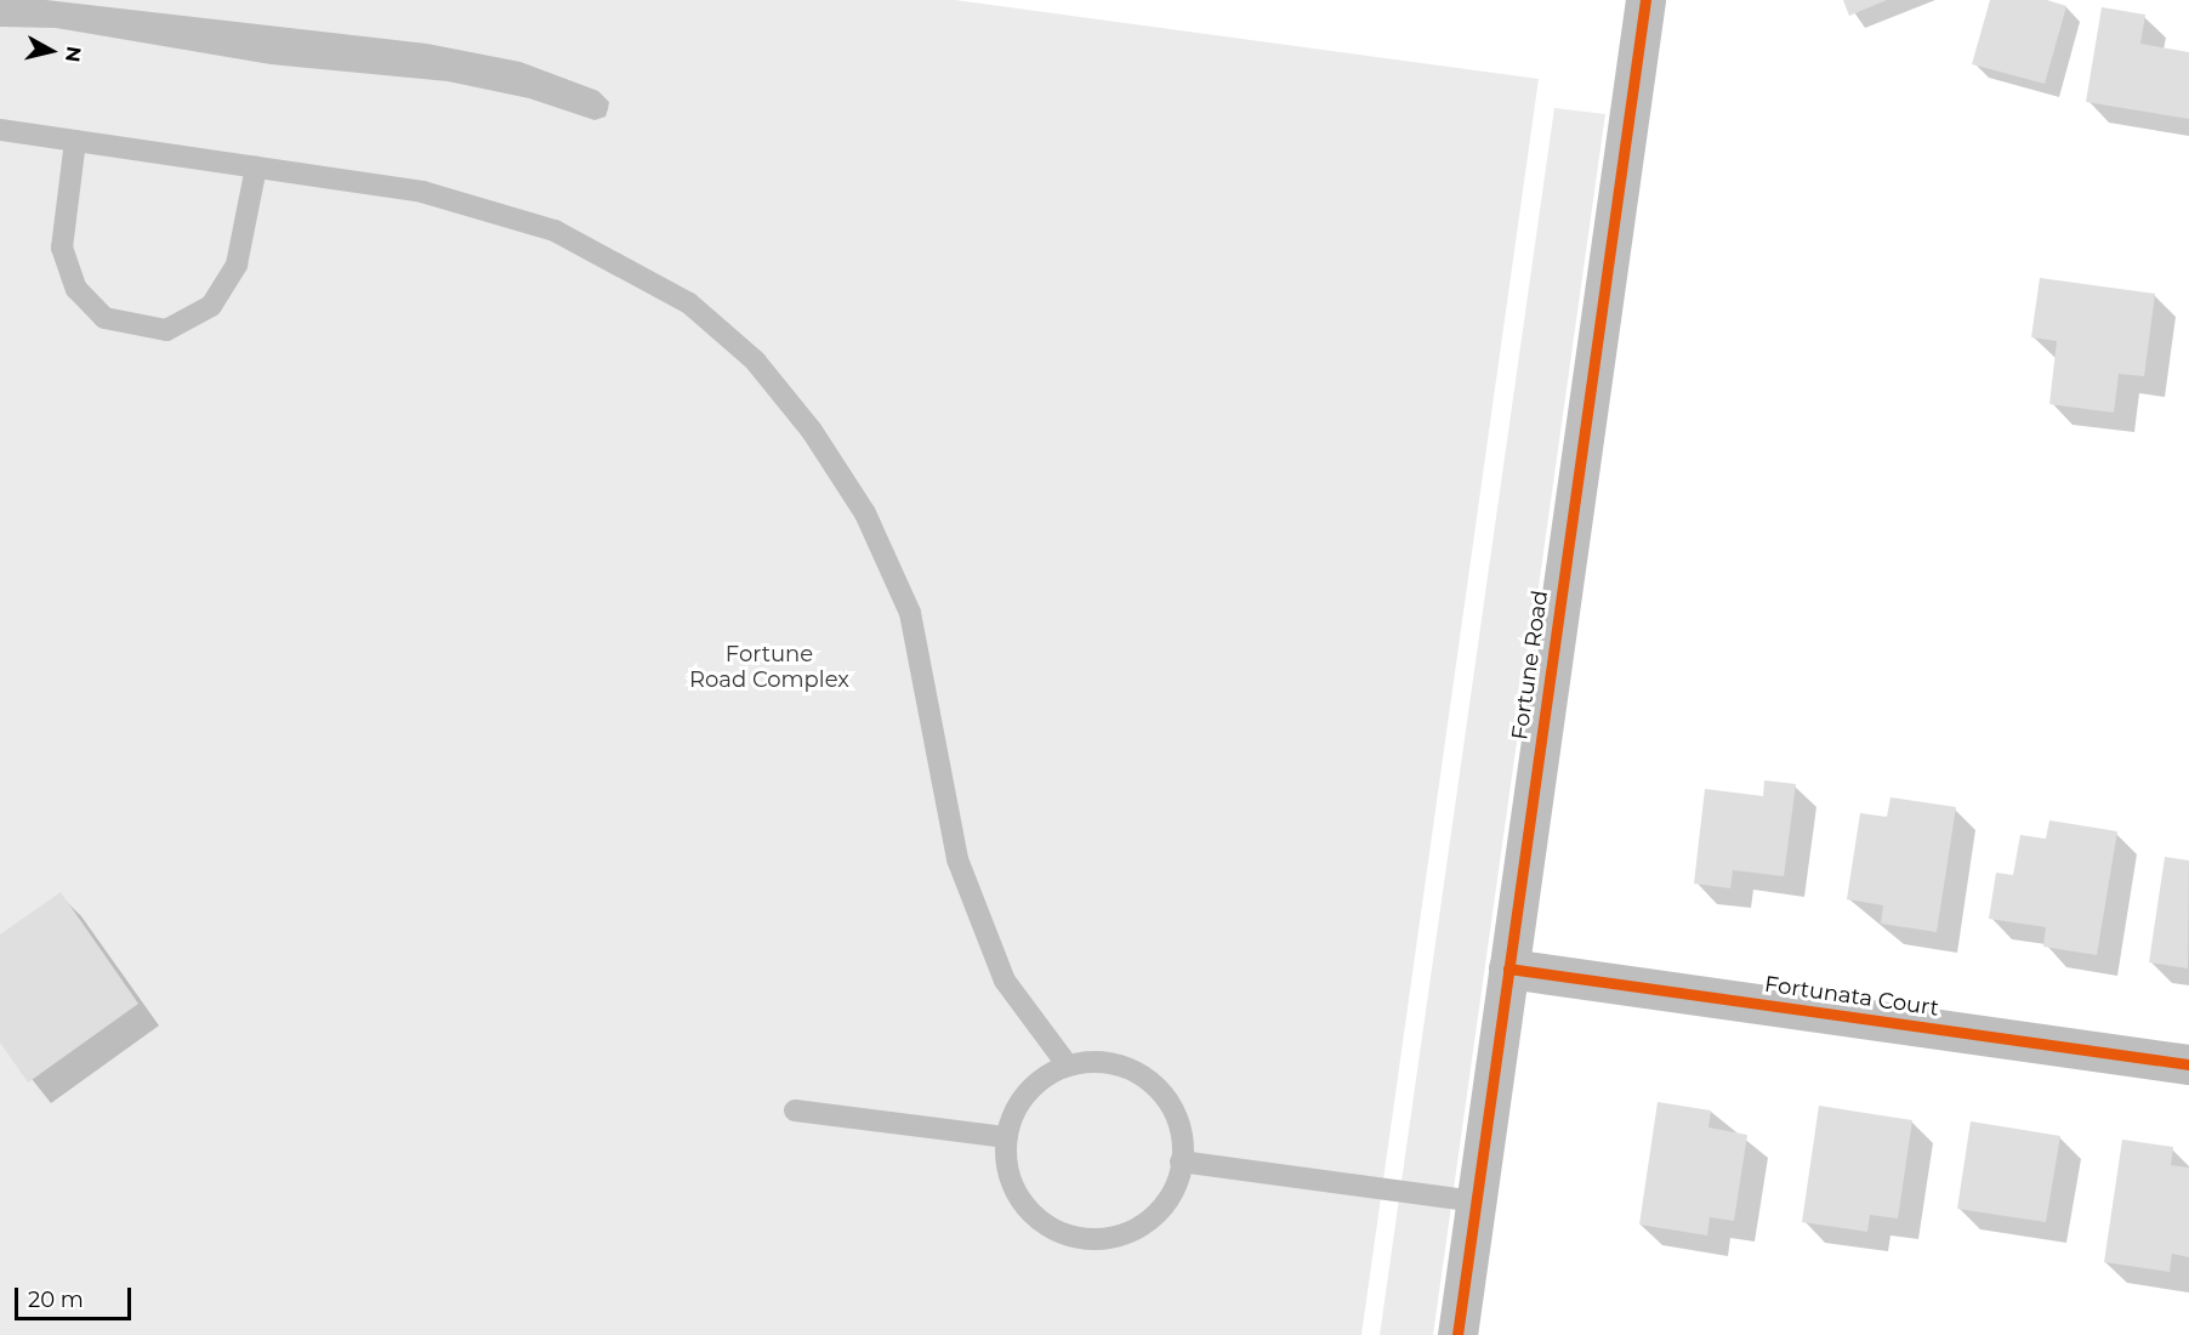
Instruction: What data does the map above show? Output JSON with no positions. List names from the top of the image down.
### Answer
{
  "streets": {
    "street": ["Fortune Road", "Fortunata Court"]
  },
  "crossings": [
    ["Fortune Road", "Fortunata Court"]
  ],
  "parks": ["Fortune Road Complex"],
  "scale_bar": "20 m",
  "north": "right"
}
